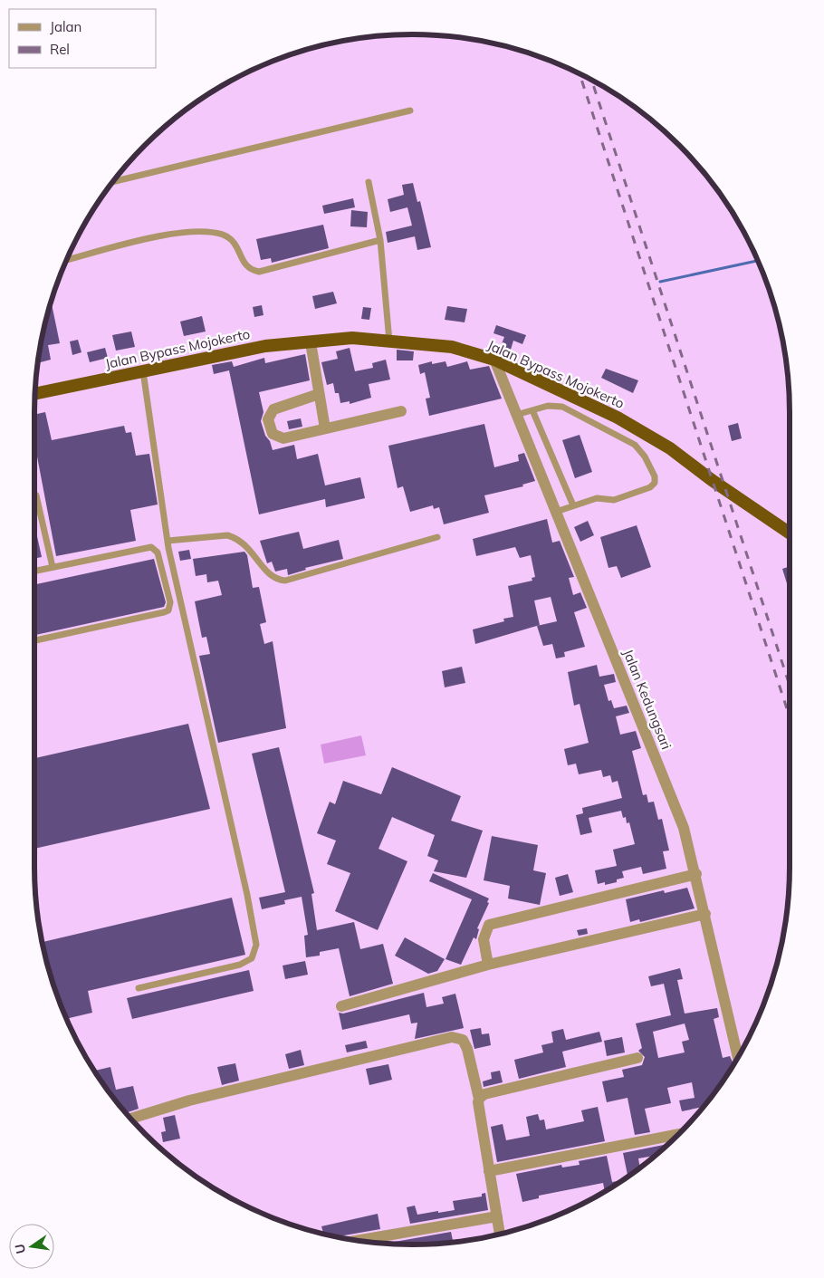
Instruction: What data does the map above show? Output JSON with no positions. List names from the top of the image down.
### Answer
{
  "streets": {
    "highway": ["Jalan Bypass Mojokerto"],
    "street": ["Jalan Kedungsari"]
  },
  "crossings": [
    ["Jalan Bypass Mojokerto", "Jalan Kedungsari"]
  ],
  "legend": ["Jalan", "Rel"],
  "north": "left"
}
